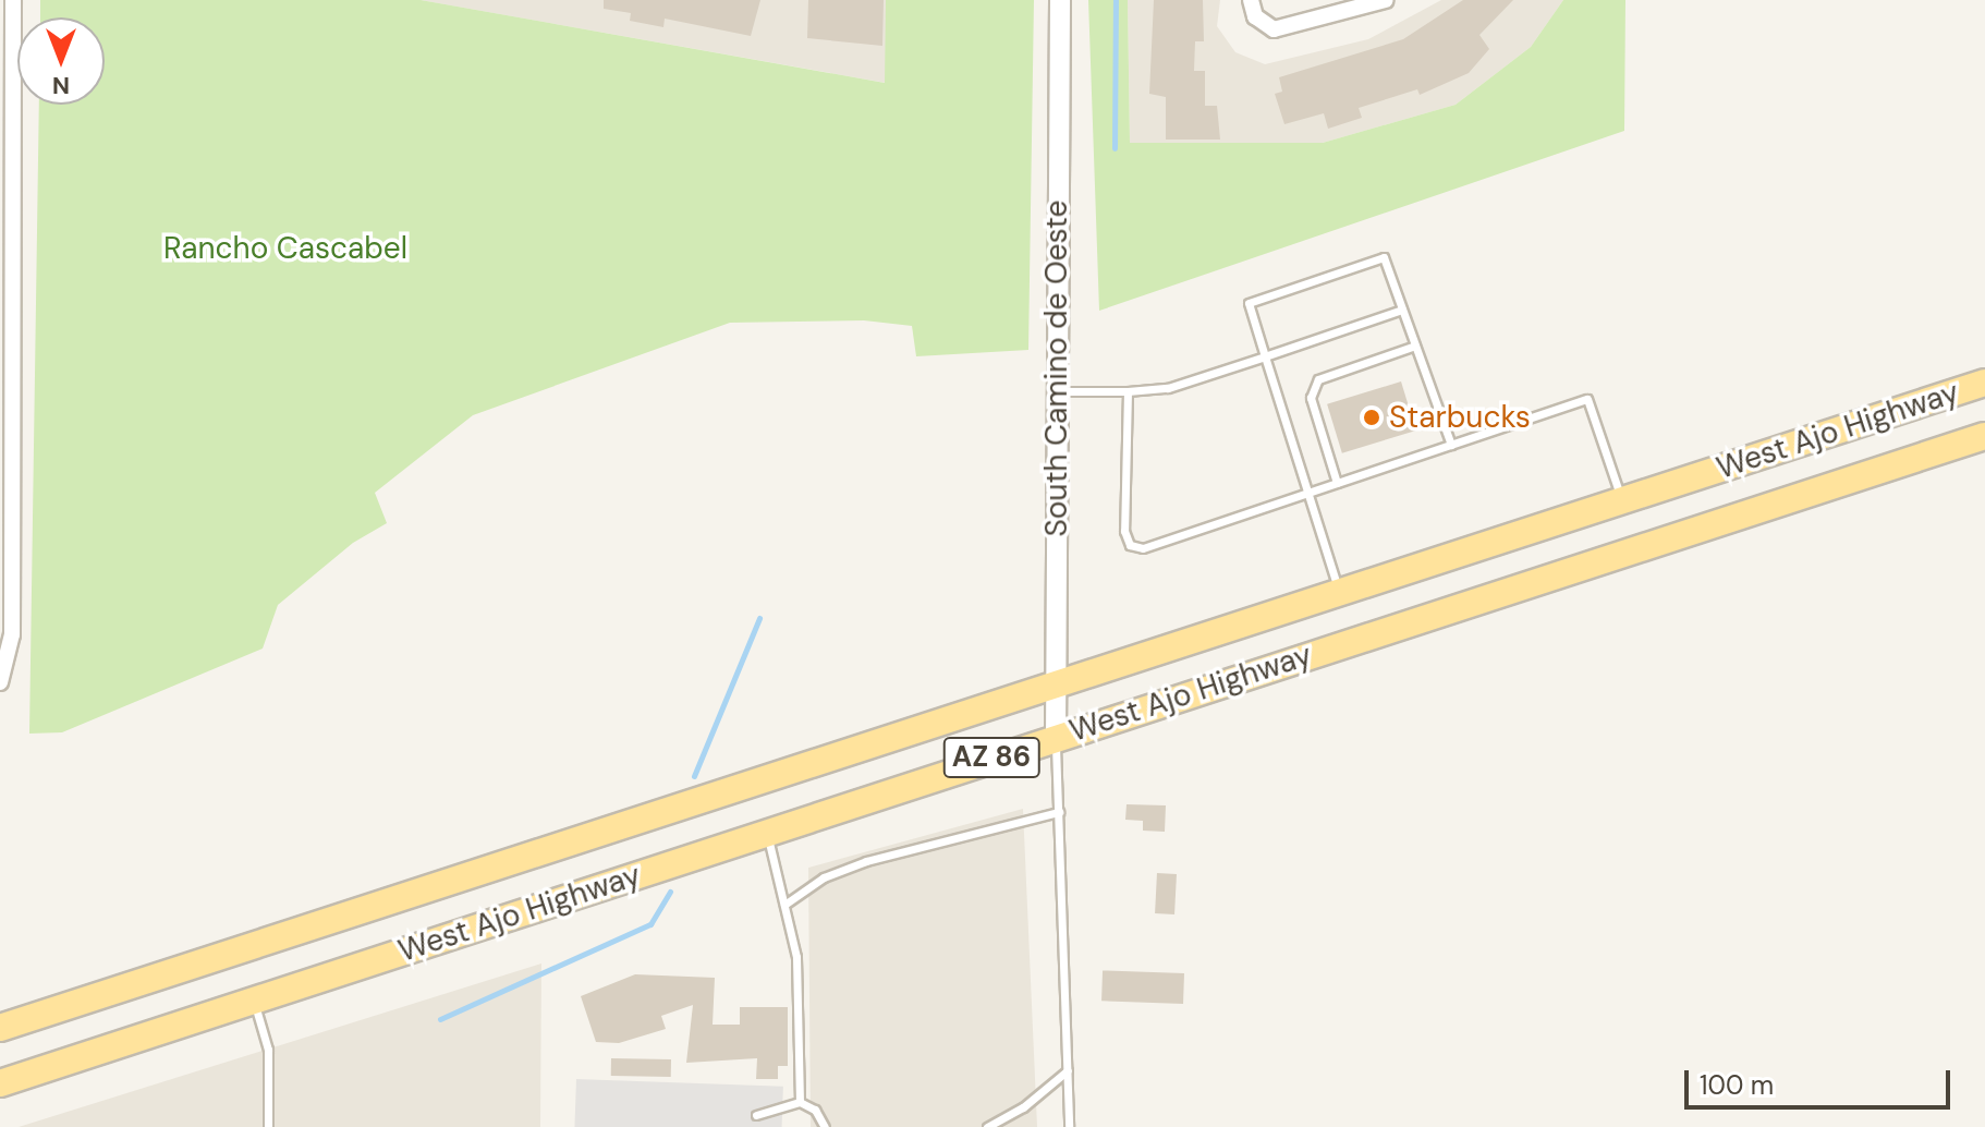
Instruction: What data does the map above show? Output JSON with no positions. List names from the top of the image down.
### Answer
{
  "streets": {
    "main road": ["West Ajo Highway", "AZ 86"],
    "street": ["South Camino de Oeste"]
  },
  "crossings": [
    ["South Camino de Oeste", "West Ajo Highway"]
  ],
  "parks": ["Rancho Cascabel"],
  "places": ["Starbucks"],
  "scale_bar": "100 m",
  "north": "bottom"
}
